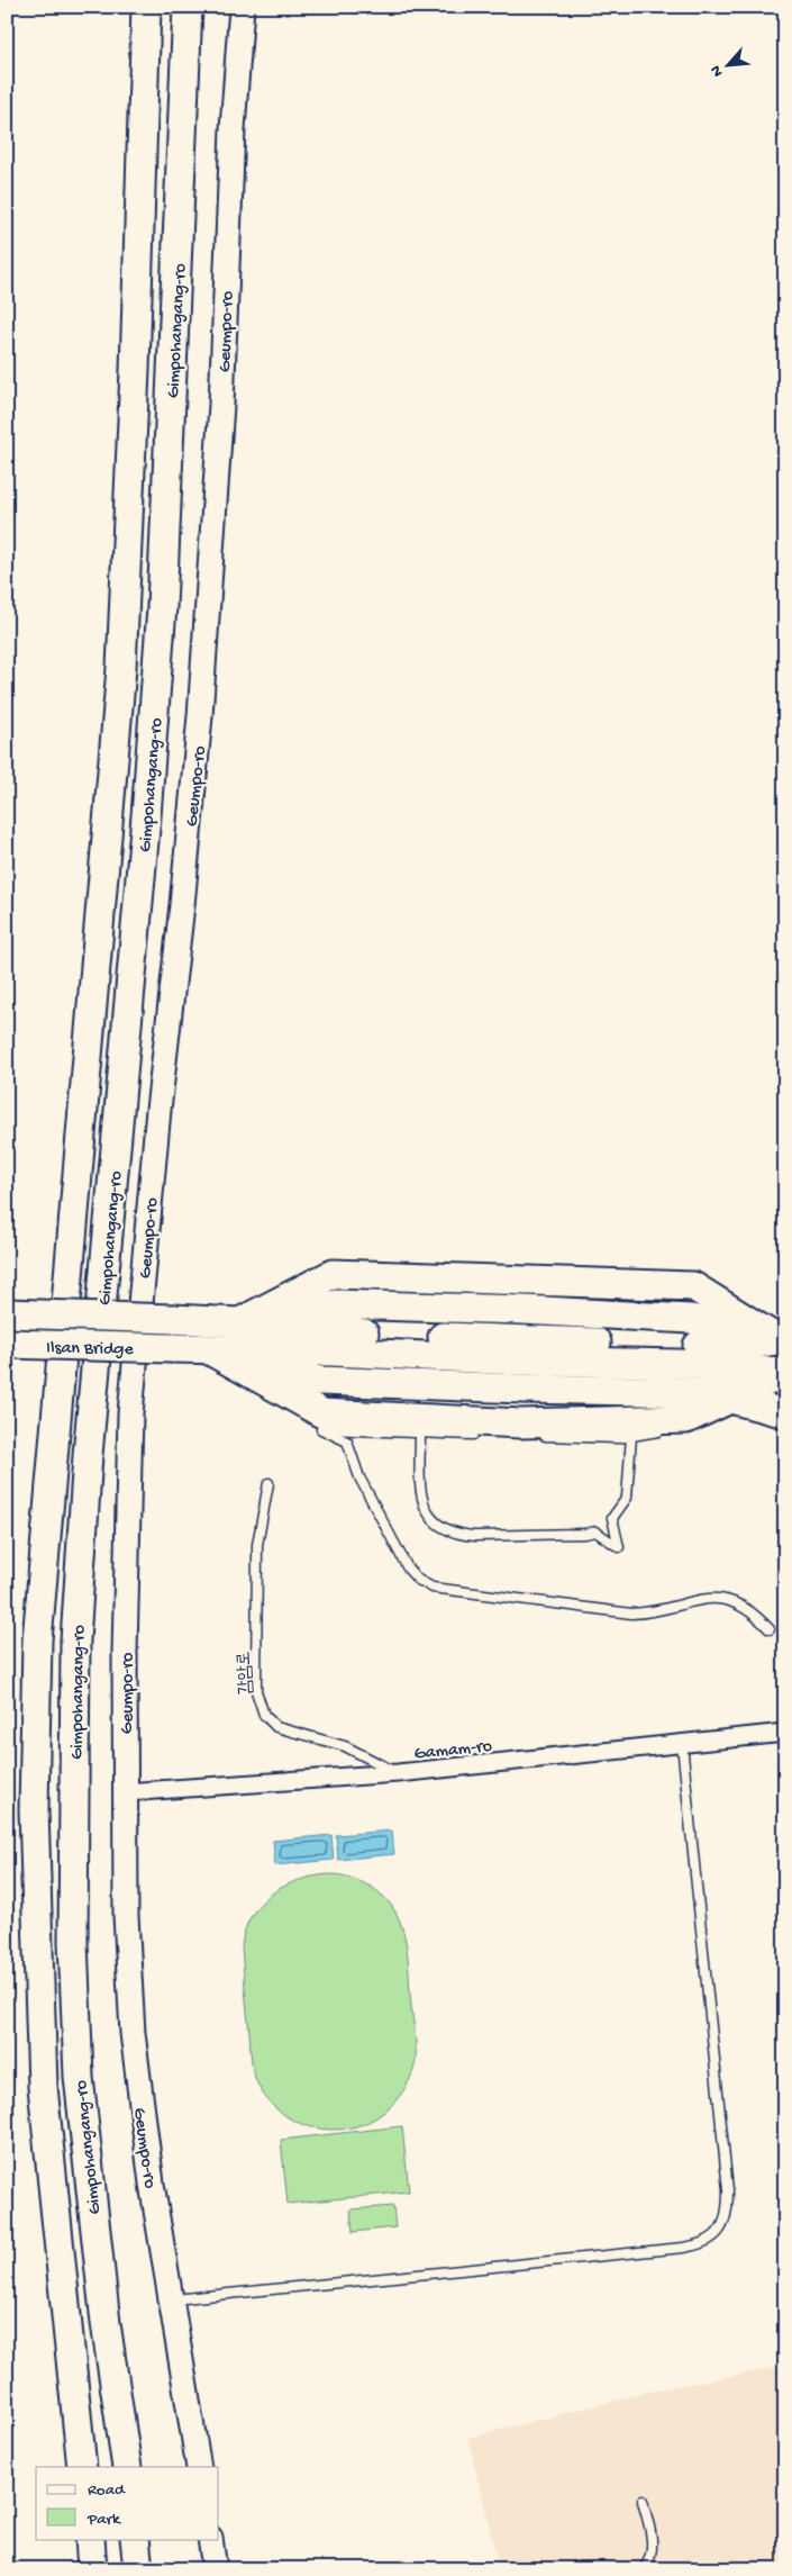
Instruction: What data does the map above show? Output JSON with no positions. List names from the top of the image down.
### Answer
{
  "streets": {
    "highway": ["Gimpohangang-ro", "Ilsan Bridge"],
    "main road": ["Geumpo-ro"],
    "street": ["Gamam-ro"],
    "lane": ["감암로"]
  },
  "crossings": [
    ["Geumpo-ro", "Gamam-ro"],
    ["감암로", "Gamam-ro"]
  ],
  "legend": ["Road", "Park"],
  "north": "bottom left"
}
